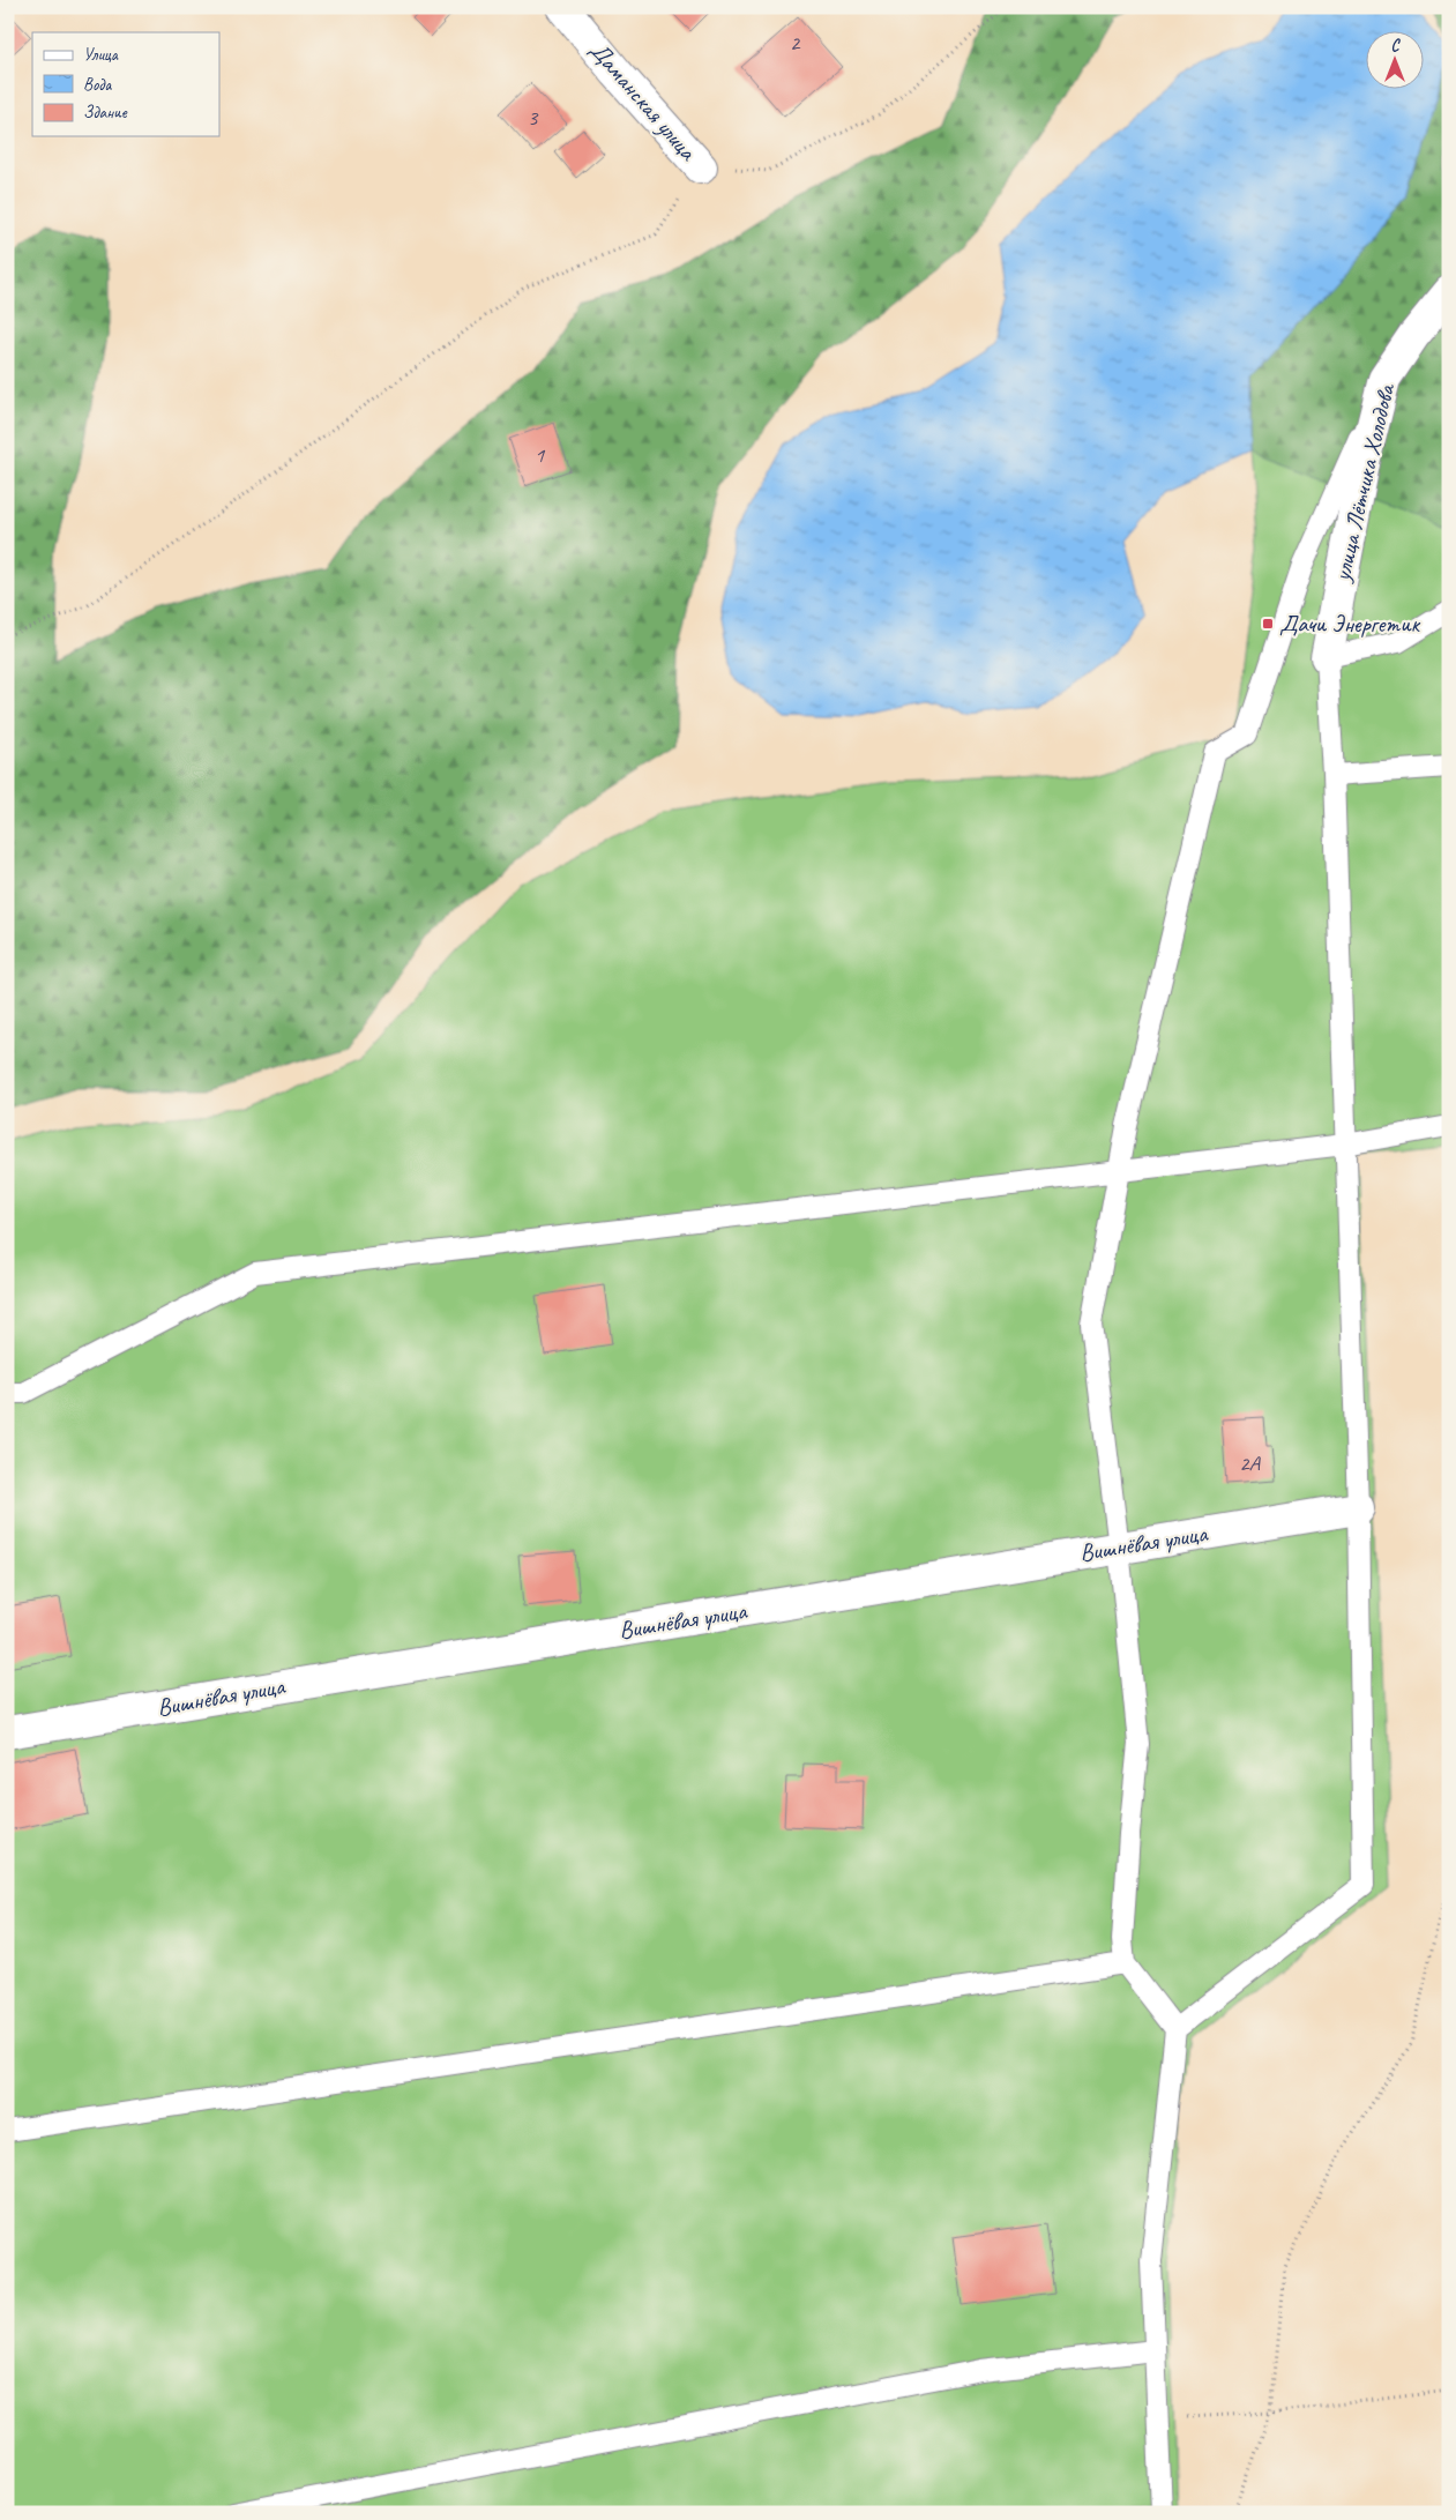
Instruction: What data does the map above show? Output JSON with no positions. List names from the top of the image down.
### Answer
{
  "streets": {
    "street": ["Даманская улица", "улица Лётчика Холодова", "Вишнёвая улица"]
  },
  "places": {
    "transit": ["Дачи Энергетик"]
  },
  "house_numbers": [
    "2",
    "3",
    "1",
    "2А"
  ],
  "legend": ["Улица", "Вода", "Здание"],
  "north": "top"
}
